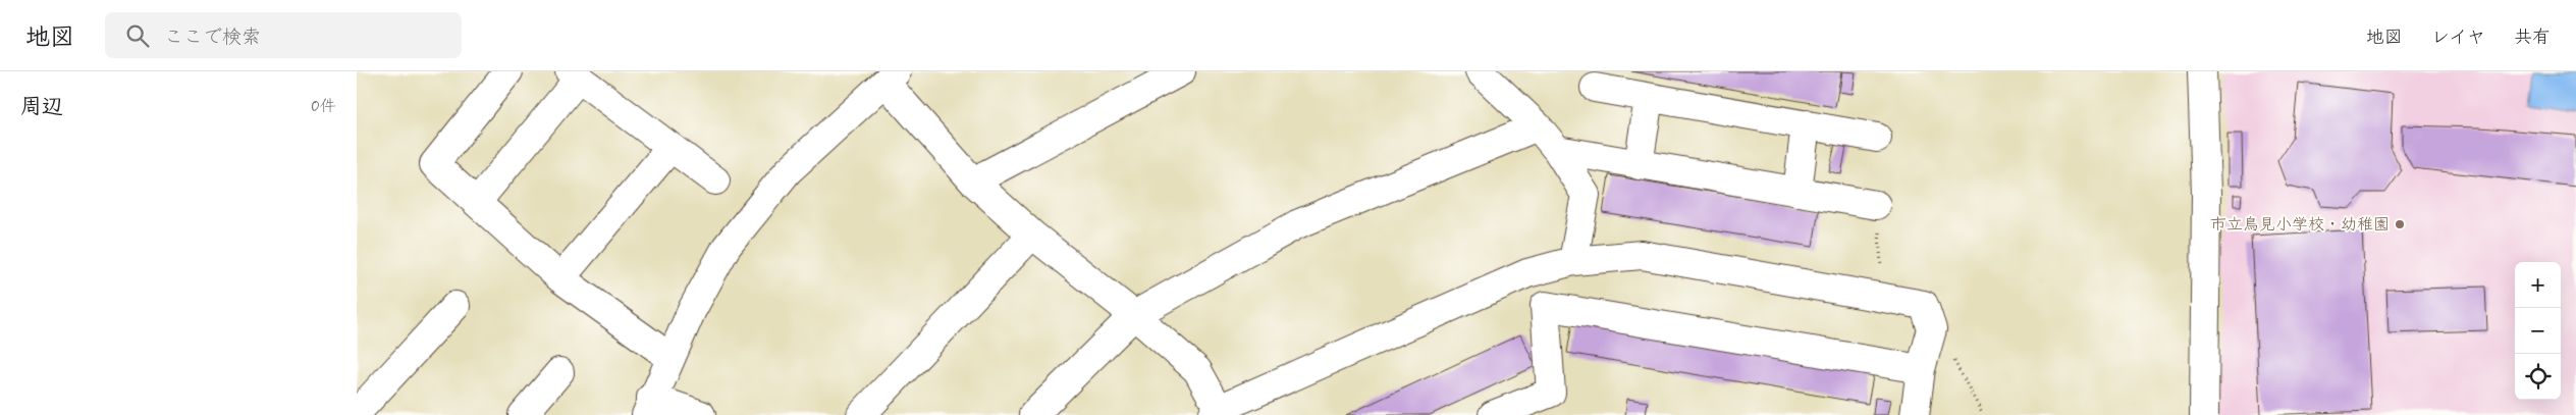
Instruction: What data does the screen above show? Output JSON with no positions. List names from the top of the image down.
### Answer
{
  "places": ["市立鳥見小学校・幼稚園"],
  "page": {
    "header": "地図",
    "search": "ここで検索",
    "nav": ["地図", "レイヤ", "共有"],
    "heading": ["周辺", "0件"],
    "map_buttons": ["+", "−"]
  }
}
